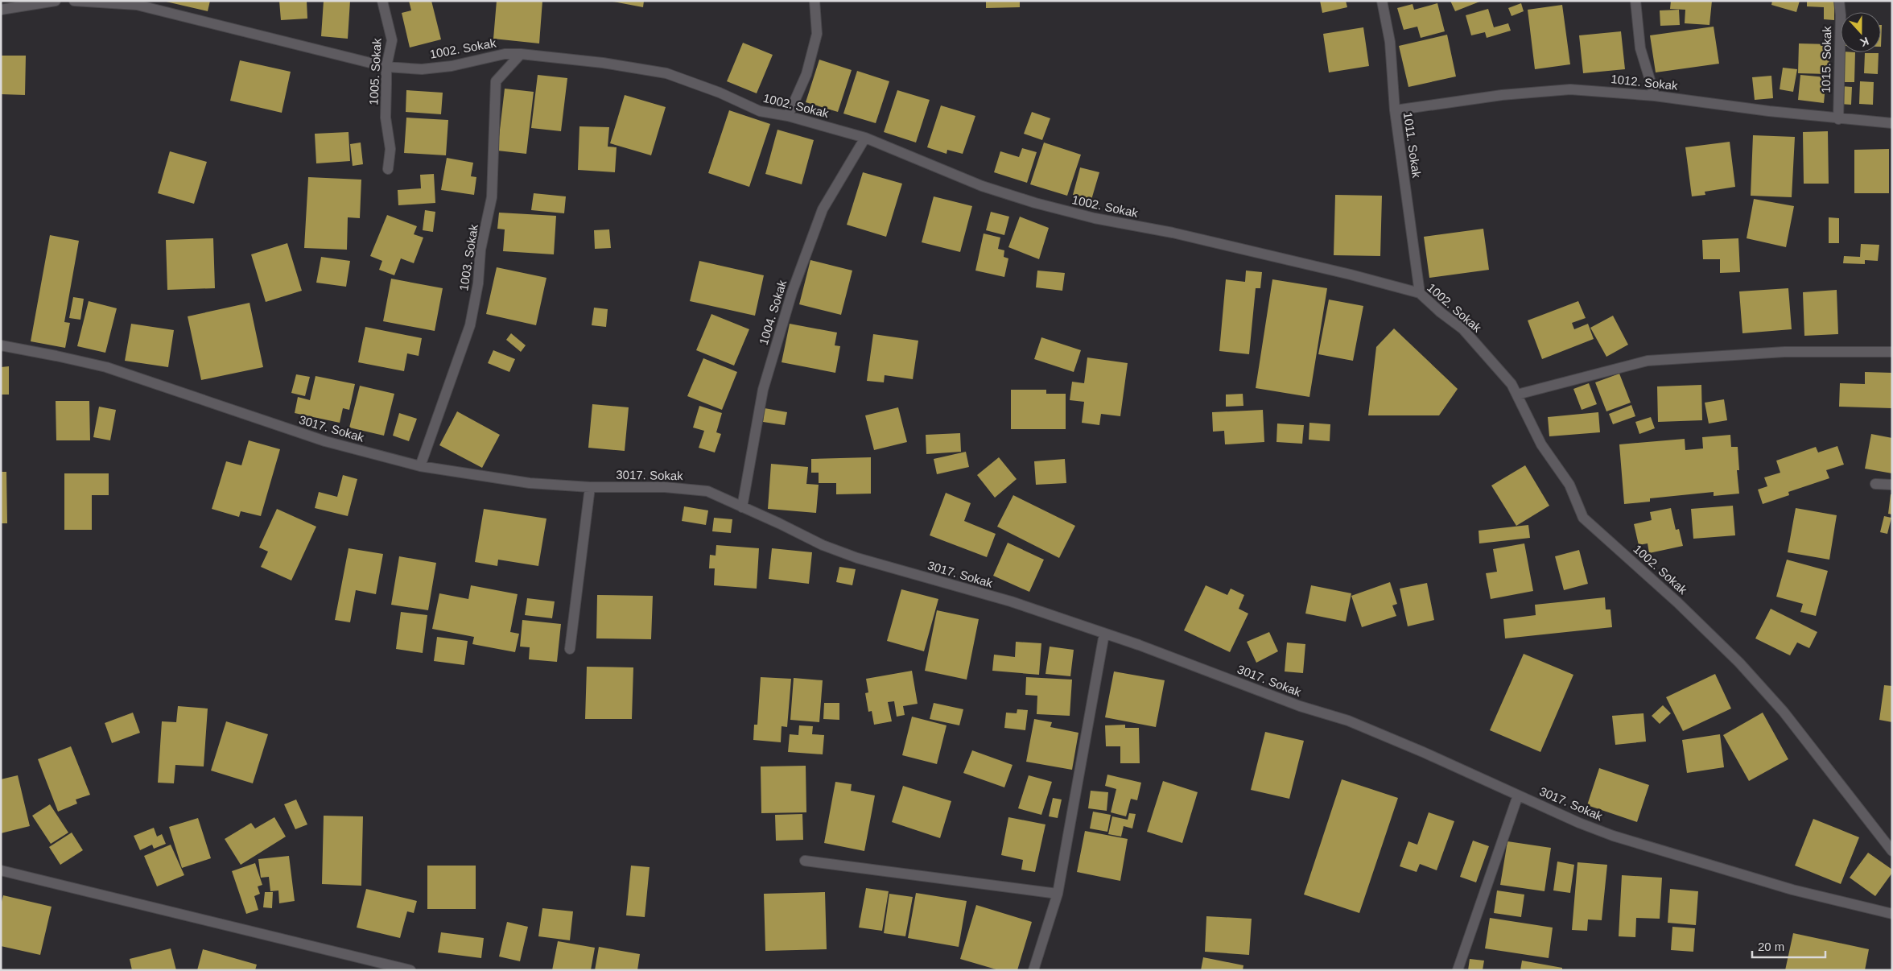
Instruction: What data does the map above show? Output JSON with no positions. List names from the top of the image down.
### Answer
{
  "streets": {
    "street": [
      "1002. Sokak",
      "1015. Sokak",
      "1005. Sokak",
      "1012. Sokak",
      "1011. Sokak",
      "1003. Sokak",
      "1004. Sokak",
      "3017. Sokak"
    ]
  },
  "crossings": [
    ["1002. Sokak", "1005. Sokak"],
    ["1002. Sokak", "1011. Sokak"],
    ["1002. Sokak", "1003. Sokak"],
    ["1002. Sokak", "1004. Sokak"],
    ["1015. Sokak", "1012. Sokak"],
    ["1012. Sokak", "1011. Sokak"],
    ["1003. Sokak", "3017. Sokak"],
    ["1004. Sokak", "3017. Sokak"]
  ],
  "scale_bar": "20 m",
  "north": "bottom"
}
